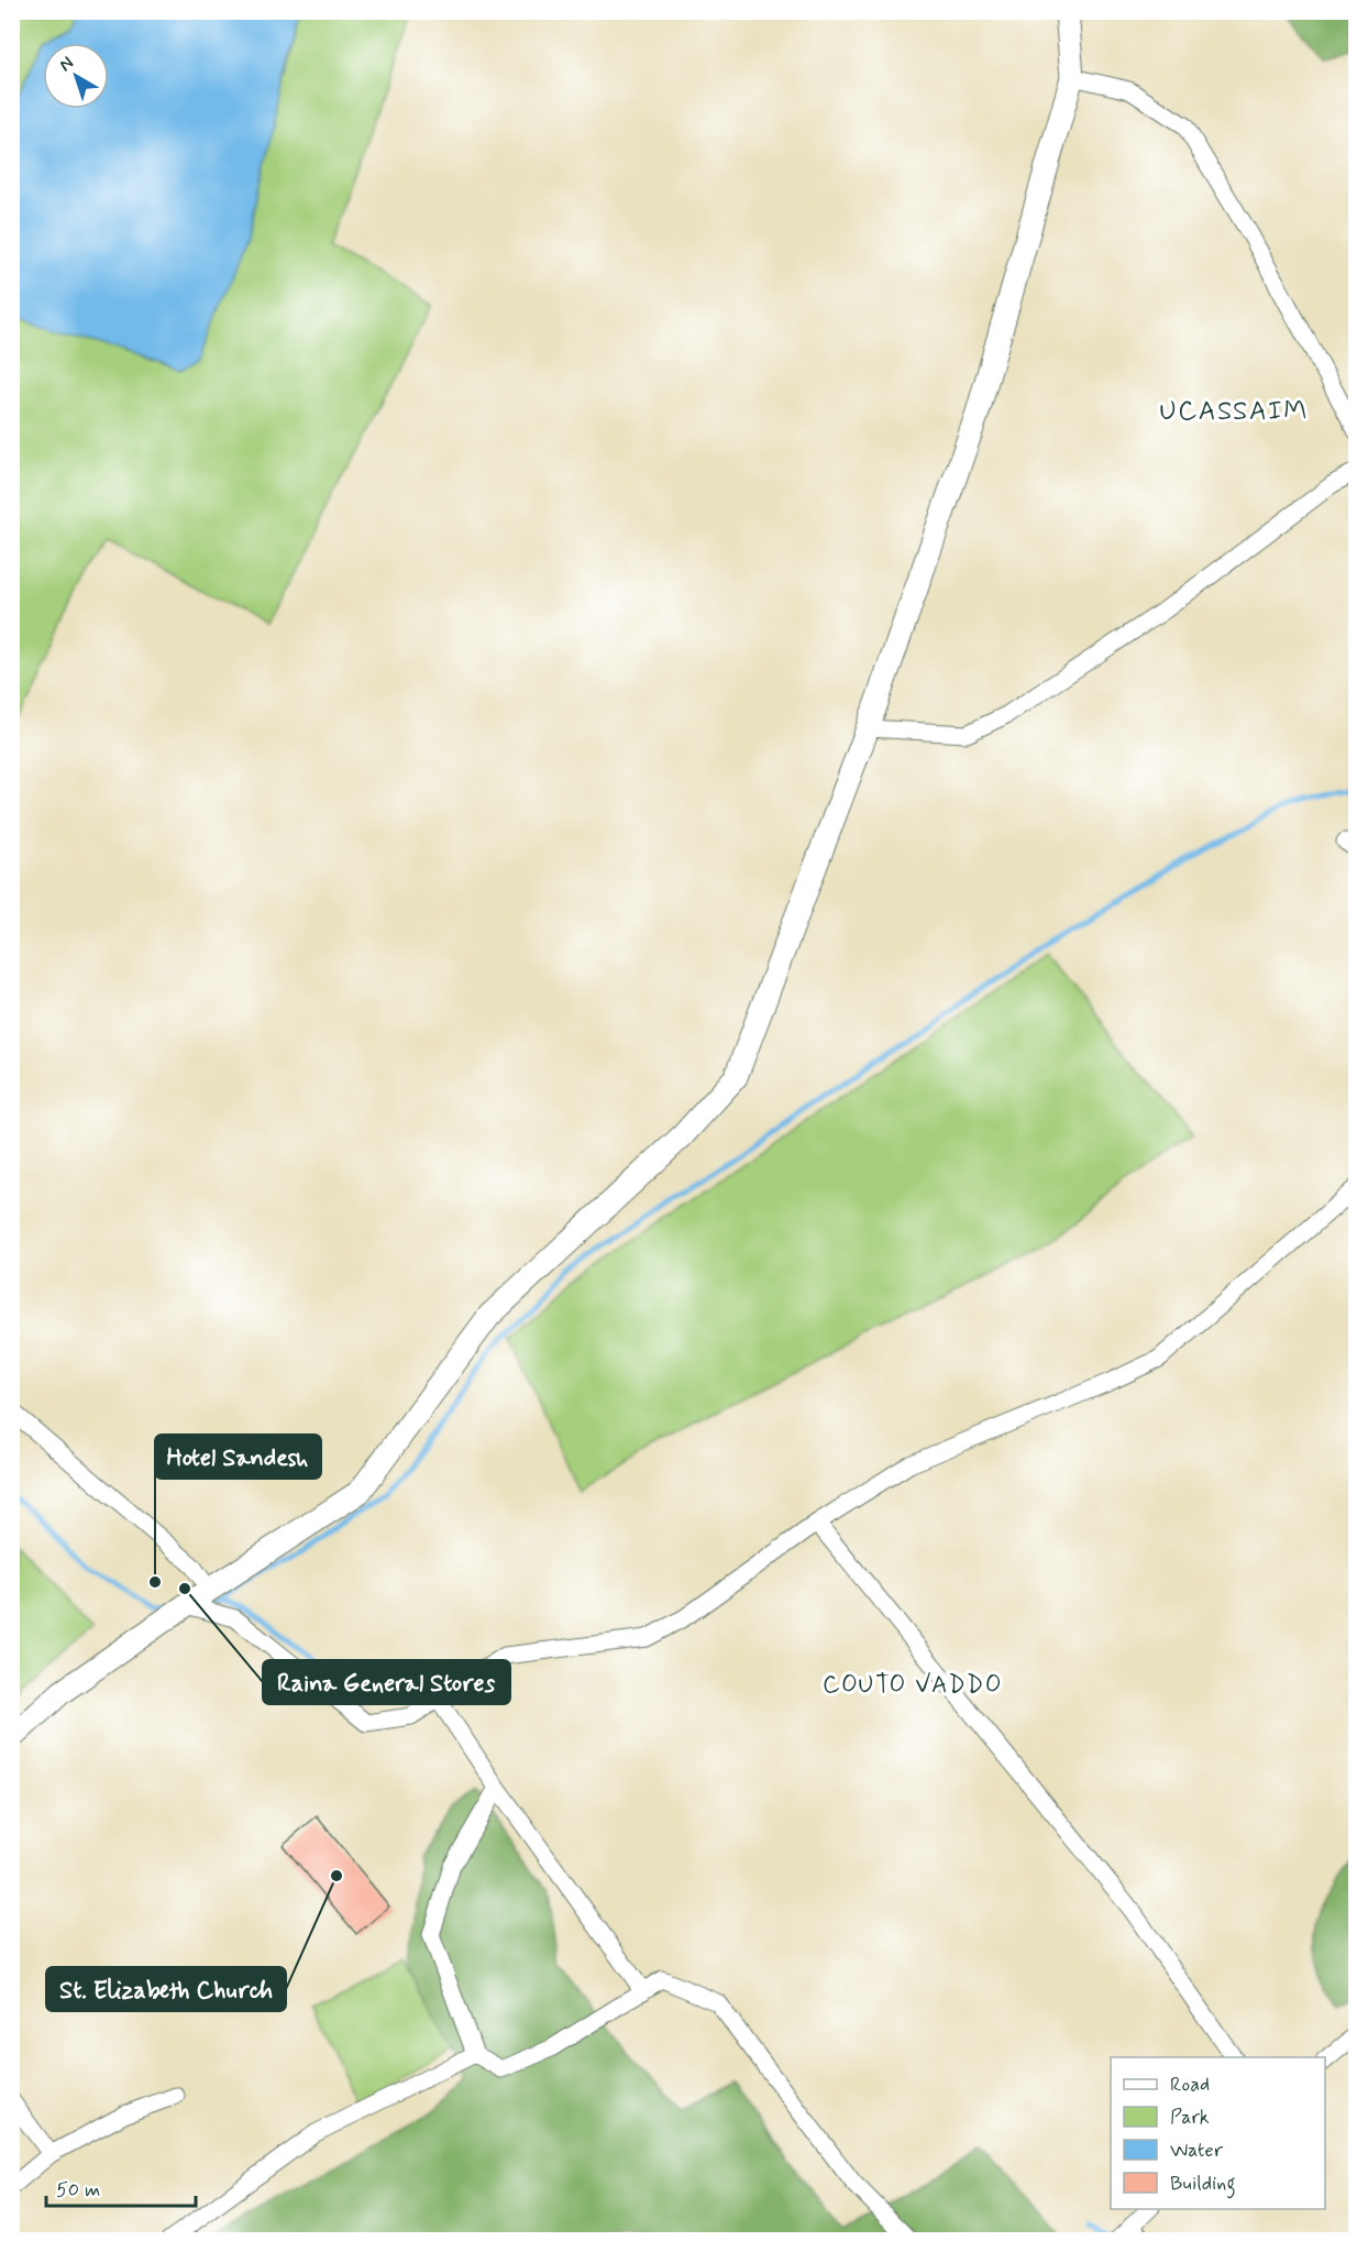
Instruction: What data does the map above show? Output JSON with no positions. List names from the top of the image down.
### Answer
{
  "districts": ["UCASSAIM", "COUTO VADDO"],
  "places": ["Hotel Sandesh", "Raina General Stores", "St. Elizabeth Church"],
  "legend": [
    "Road",
    "Park",
    "Water",
    "Building"
  ],
  "scale_bar": "50 m",
  "north": "top left"
}
